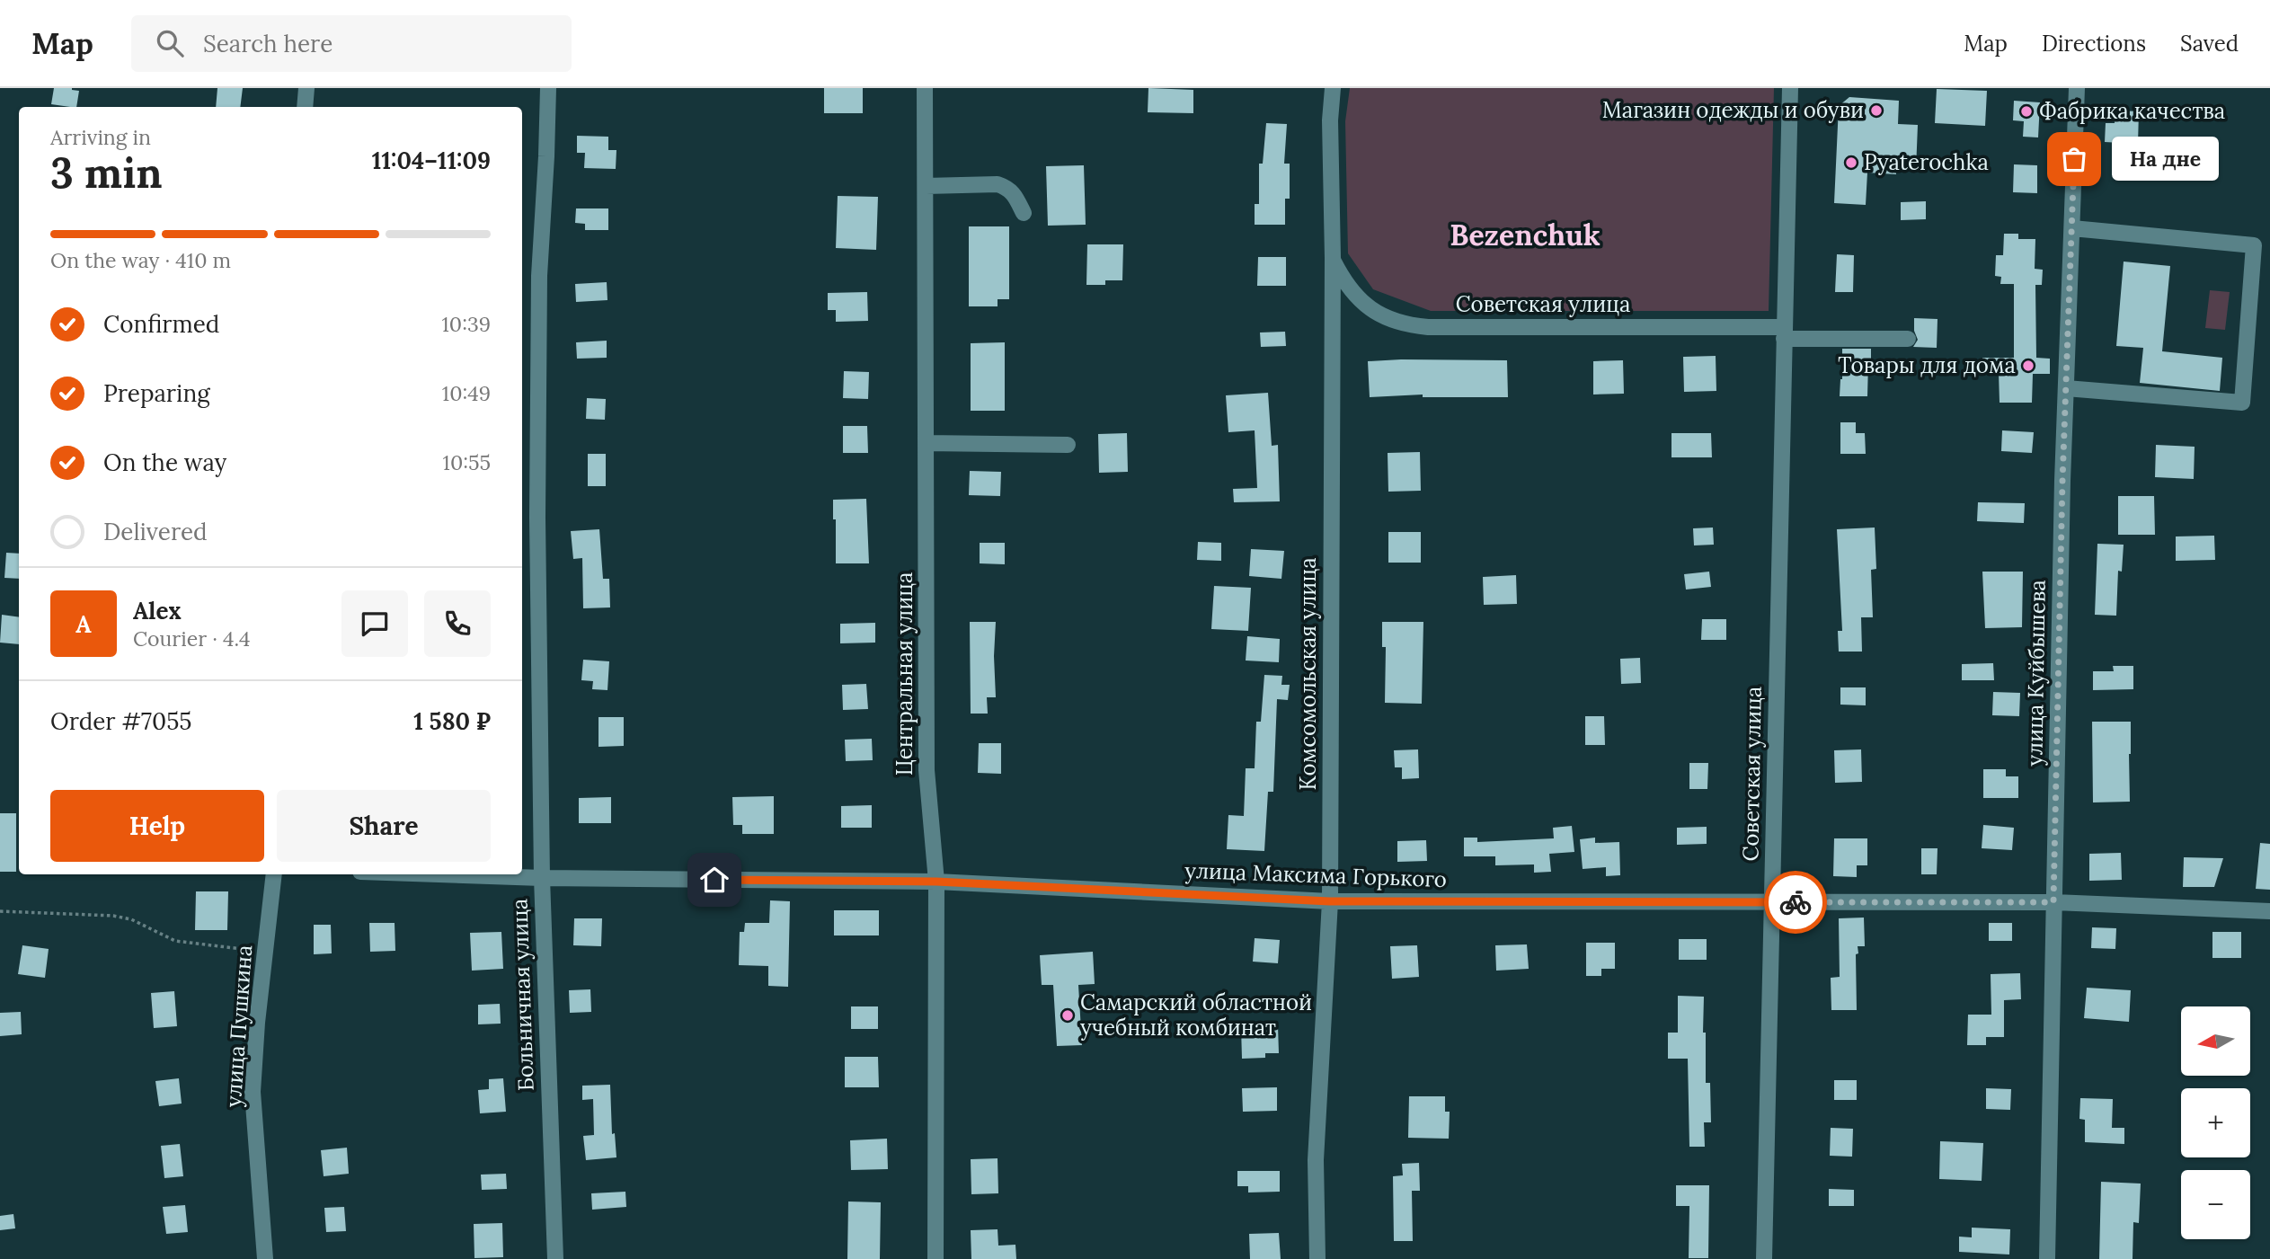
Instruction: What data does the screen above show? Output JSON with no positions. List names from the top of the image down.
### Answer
{
  "streets": {
    "street": [
      "Советская улица",
      "улица Куйбышева",
      "Центральная улица",
      "Комсомольская улица",
      "улица Максима Горького",
      "Больничная улица",
      "улица Пушкина"
    ]
  },
  "crossings": [
    ["Советская улица", "Комсомольская улица"],
    ["Советская улица", "улица Максима Горького"],
    ["улица Куйбышева", "улица Максима Горького"],
    ["Центральная улица", "улица Максима Горького"],
    ["Комсомольская улица", "улица Максима Горького"],
    ["улица Максима Горького", "Больничная улица"]
  ],
  "districts": ["Bezenchuk"],
  "places": [
    "Магазин одежды и обуви",
    "Фабрика качества",
    "На дне",
    "Pyaterochka",
    "Товары для дома",
    "Самарский областной учебный комбинат"
  ],
  "north": "left",
  "page": {
    "header": "Map",
    "search": "Search here",
    "nav": ["Map", "Directions", "Saved"],
    "heading": ["3 min", "Arriving in", "11:04–11:09"],
    "panel": [
      "Alex",
      "Courier · 4.4",
      "Order #7055",
      "1 580 ₽"
    ],
    "bubble": "На дне",
    "bar": "On the way · 410 m",
    "list": [
      ["Confirmed", "10:39"],
      ["Preparing", "10:49"],
      ["On the way", "10:55"],
      "Delivered"
    ],
    "round": "A",
    "buttons": ["Help", "Share"],
    "map_buttons": ["+", "−"]
  }
}
